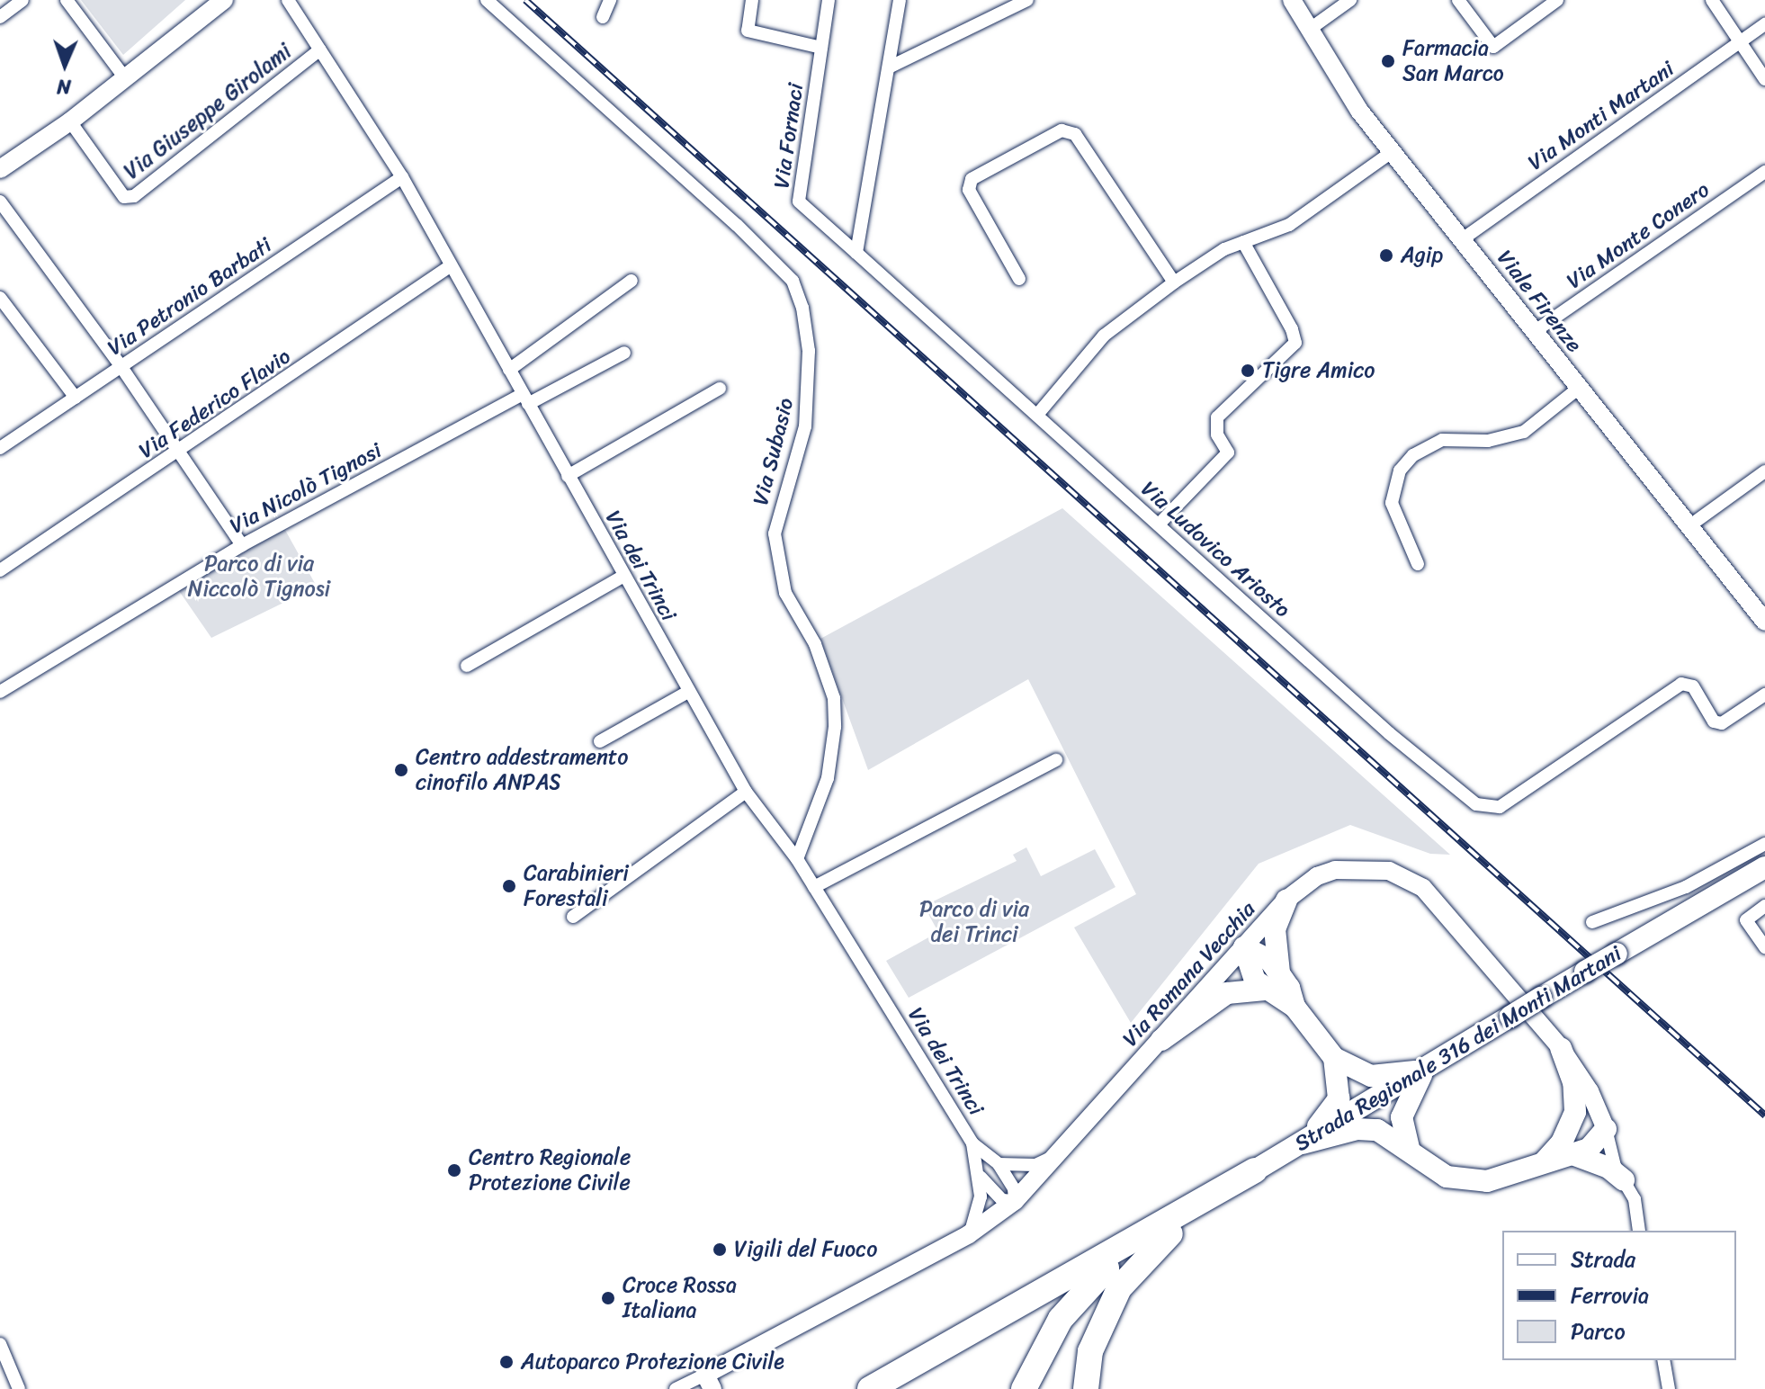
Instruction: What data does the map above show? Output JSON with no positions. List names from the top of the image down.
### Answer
{
  "streets": {
    "highway": ["Strada Regionale 316 dei Monti Martani"],
    "street": [
      "Via Giuseppe Girolami",
      "Via Monti Martani",
      "Via Fornaci",
      "Via Monte Conero",
      "Via Petronio Barbati",
      "Viale Firenze",
      "Via Federico Flavio",
      "Via Subasio",
      "Via Nicolò Tignosi",
      "Via Ludovico Ariosto",
      "Via dei Trinci",
      "Via Romana Vecchia"
    ]
  },
  "crossings": [
    ["Via Giuseppe Girolami", "Via dei Trinci"],
    ["Via Monti Martani", "Viale Firenze"],
    ["Via Fornaci", "Via Ludovico Ariosto"],
    ["Via Monte Conero", "Viale Firenze"],
    ["Via Petronio Barbati", "Via dei Trinci"],
    ["Via Federico Flavio", "Via dei Trinci"],
    ["Via Subasio", "Via dei Trinci"],
    ["Via Nicolò Tignosi", "Via dei Trinci"],
    ["Via dei Trinci", "Via Romana Vecchia"]
  ],
  "parks": ["Parco di via Niccolò Tignosi", "Parco di via dei Trinci"],
  "places": [
    "Farmacia San Marco",
    "Agip",
    "Tigre Amico",
    "Centro addestramento cinofilo ANPAS",
    "Carabinieri Forestali",
    "Centro Regionale Protezione Civile",
    "Vigili del Fuoco",
    "Croce Rossa Italiana",
    "Autoparco Protezione Civile"
  ],
  "legend": ["Strada", "Ferrovia", "Parco"],
  "north": "bottom"
}
